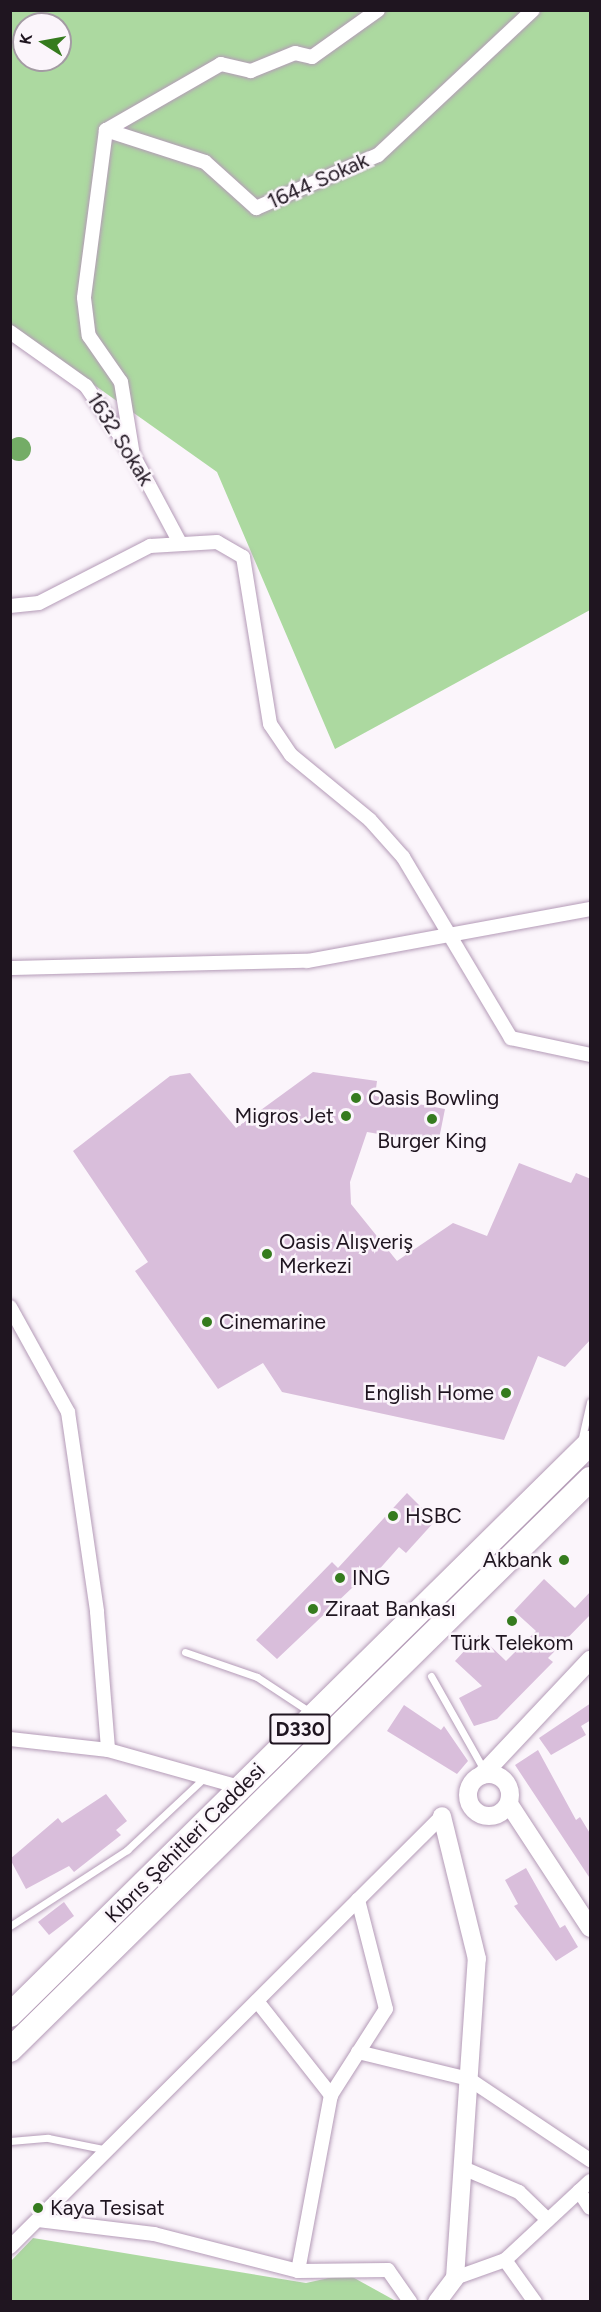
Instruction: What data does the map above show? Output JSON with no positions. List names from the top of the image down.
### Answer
{
  "streets": {
    "highway": ["D330", "Kıbrıs Şehitleri Caddesi"],
    "street": ["1644 Sokak", "1632 Sokak"]
  },
  "places": [
    "Oasis Bowling",
    "Migros Jet",
    "Burger King",
    "Oasis Alışveriş Merkezi",
    "Cinemarine",
    "English Home",
    "HSBC",
    "Akbank",
    "ING",
    "Ziraat Bankası",
    "Türk Telekom",
    "Kaya Tesisat"
  ],
  "north": "left"
}
